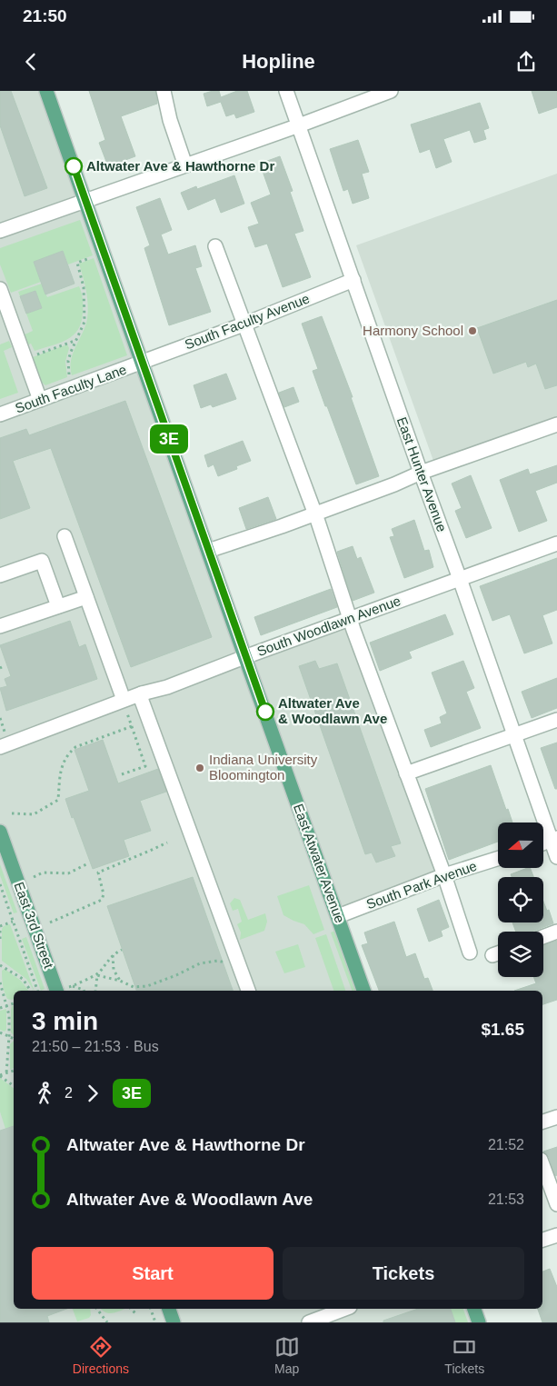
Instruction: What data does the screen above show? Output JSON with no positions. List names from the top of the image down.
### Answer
{
  "streets": {
    "main road": ["East Atwater Avenue", "East 3rd Street"],
    "street": [
      "South Faculty Avenue",
      "South Faculty Lane",
      "East Hunter Avenue",
      "South Woodlawn Avenue",
      "South Park Avenue"
    ]
  },
  "crossings": [
    ["South Faculty Avenue", "South Faculty Lane"],
    ["South Faculty Avenue", "East Hunter Avenue"],
    ["South Faculty Avenue", "East Atwater Avenue"],
    ["South Faculty Lane", "East Atwater Avenue"],
    ["East Hunter Avenue", "South Woodlawn Avenue"],
    ["South Woodlawn Avenue", "East Atwater Avenue"],
    ["East Atwater Avenue", "South Park Avenue"]
  ],
  "places": [
    "Altwater Ave & Hawthorne Dr",
    "Harmony School",
    "Altwater Ave & Woodlawn Ave",
    "Indiana University Bloomington"
  ],
  "lines": ["bus line 3E"],
  "north": "left",
  "page": {
    "status": "21:50",
    "header": "Hopline",
    "on_map": "3E",
    "heading": ["3 min", "21:50 – 21:53 · Bus", "$1.65"],
    "legs": ["2", "3E"],
    "list": [
      {
        "name": "Altwater Ave & Hawthorne Dr",
        "value": "21:52"
      },
      {
        "name": "Altwater Ave & Woodlawn Ave",
        "value": "21:53"
      }
    ],
    "buttons": ["Start", "Tickets"],
    "tabs": ["Directions", "Map", "Tickets"]
  }
}
